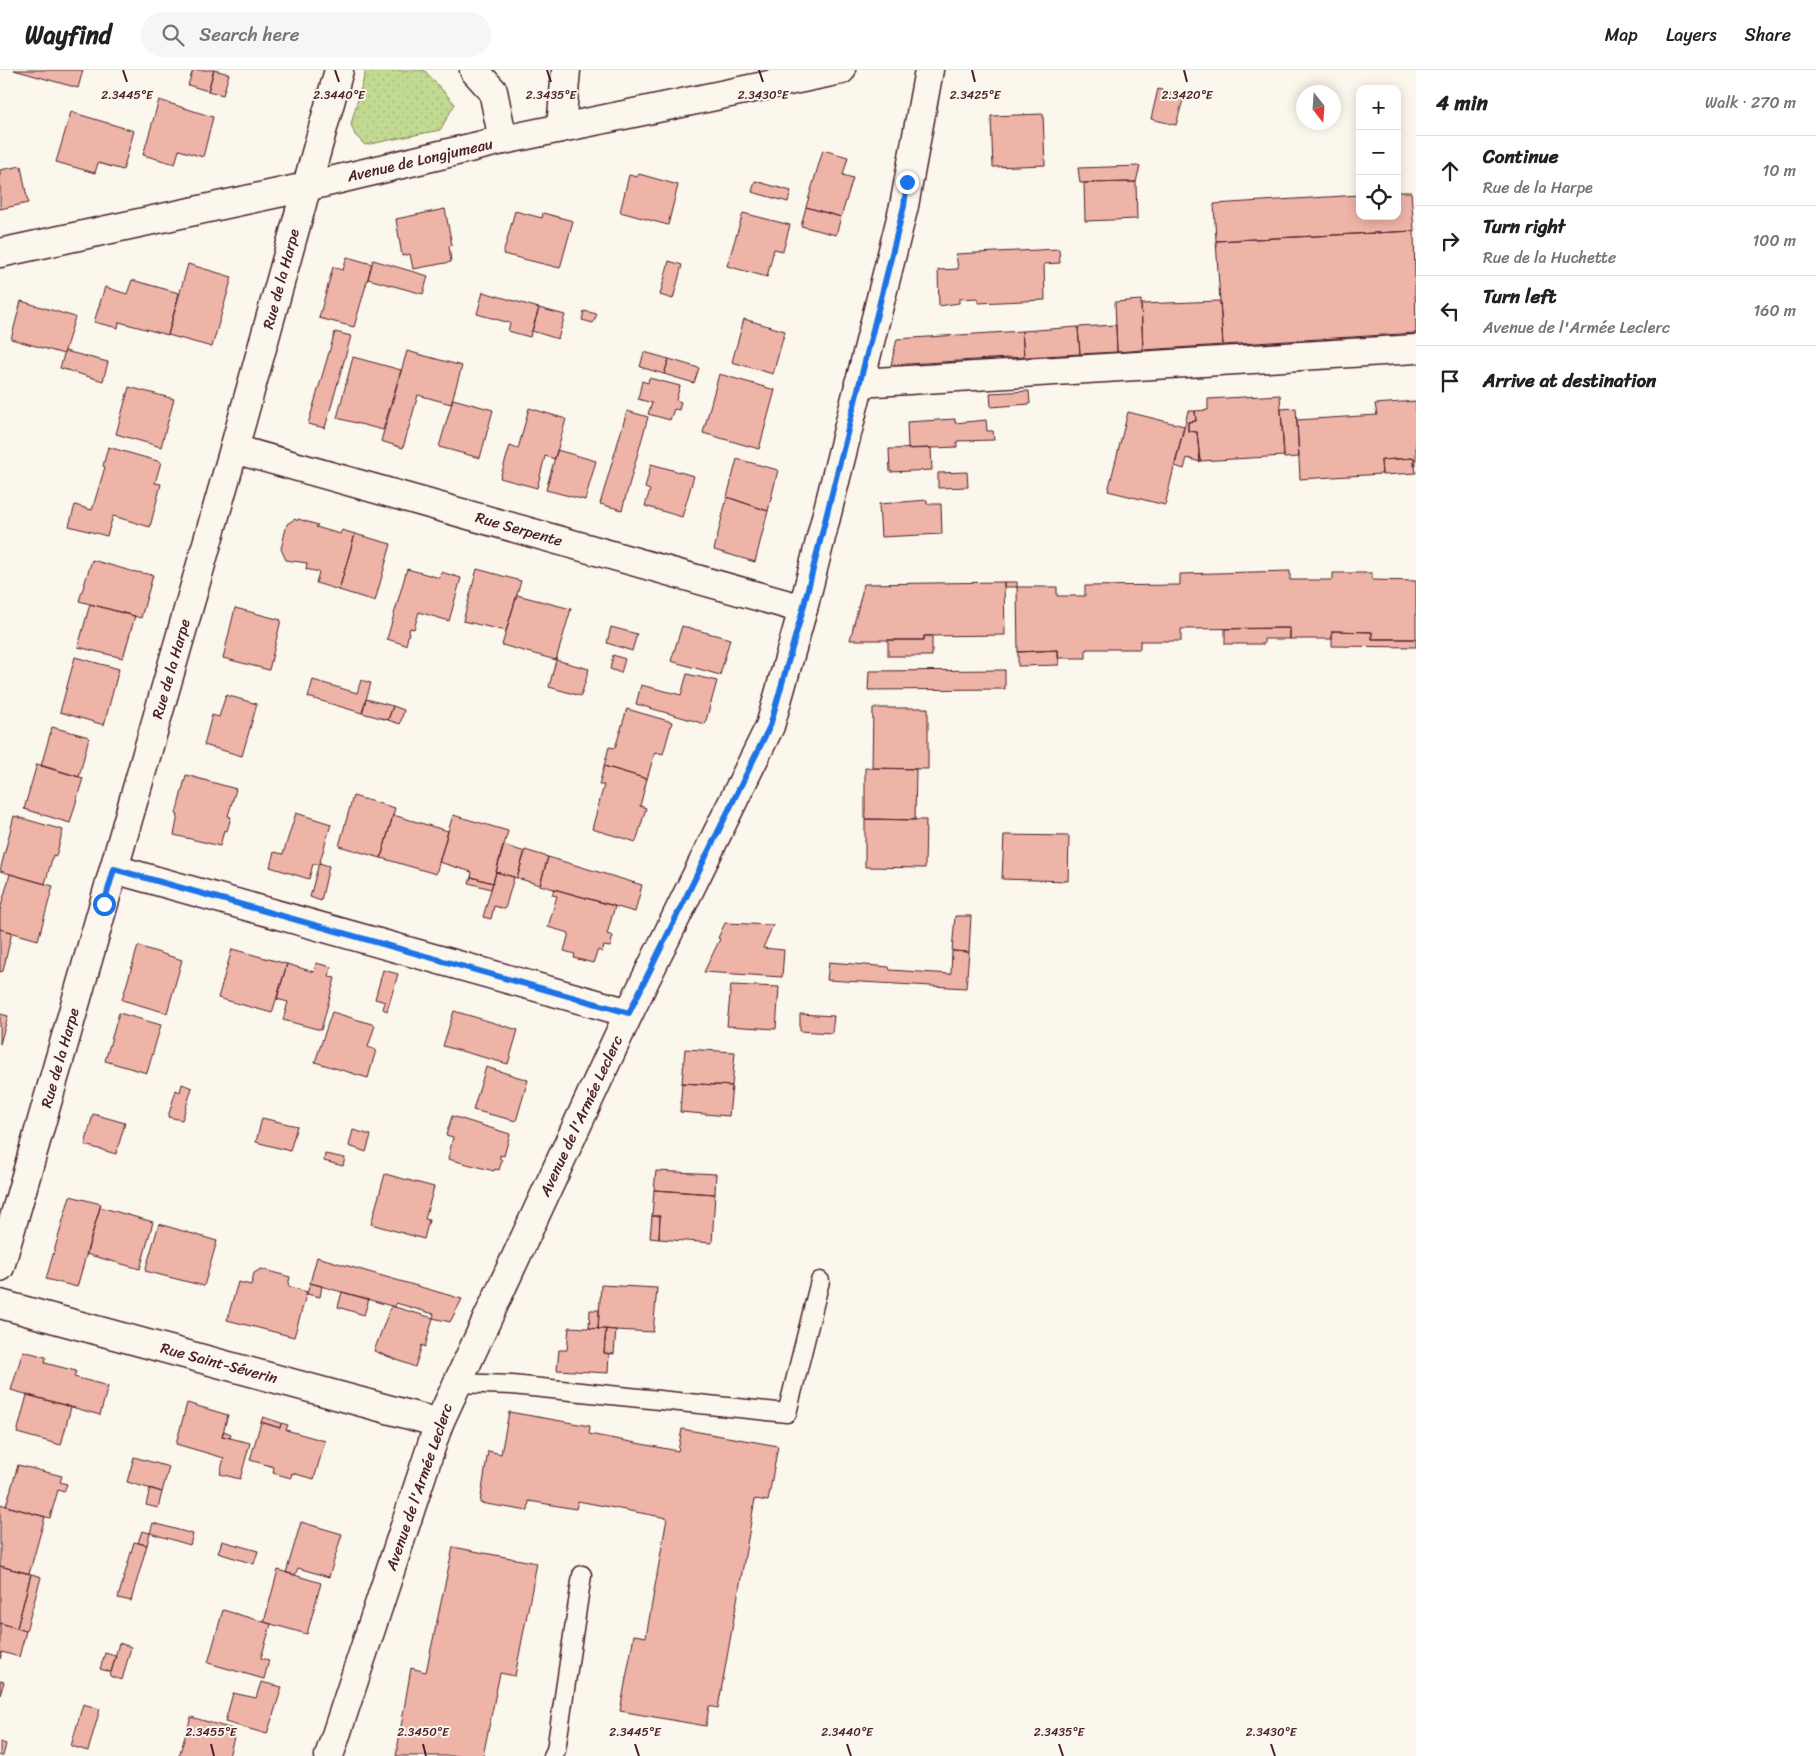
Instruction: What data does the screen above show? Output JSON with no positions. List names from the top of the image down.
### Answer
{
  "streets": {
    "street": [
      "Avenue de Longjumeau",
      "Rue de la Harpe",
      "Rue Serpente",
      "Avenue de l'Armée Leclerc",
      "Rue Saint-Séverin"
    ]
  },
  "crossings": [
    ["Avenue de Longjumeau", "Rue de la Harpe"],
    ["Rue de la Harpe", "Rue Serpente"],
    ["Rue Serpente", "Avenue de l'Armée Leclerc"],
    ["Avenue de l'Armée Leclerc", "Rue Saint-Séverin"]
  ],
  "north": "bottom",
  "page": {
    "header": "Wayfind",
    "search": "Search here",
    "nav": ["Map", "Layers", "Share"],
    "heading": ["4 min", "Walk · 270 m"],
    "map_buttons": ["+", "−"],
    "list": [
      ["Continue", "Rue de la Harpe", "10 m"],
      ["Turn right", "Rue de la Huchette", "100 m"],
      ["Turn left", "Avenue de l'Armée Leclerc", "160 m"],
      "Arrive at destination"
    ]
  },
  "coordinates": [
    "2.3445°E",
    "2.3440°E",
    "2.3435°E",
    "2.3430°E",
    "2.3425°E",
    "2.3420°E",
    "2.3455°E",
    "2.3450°E"
  ]
}
